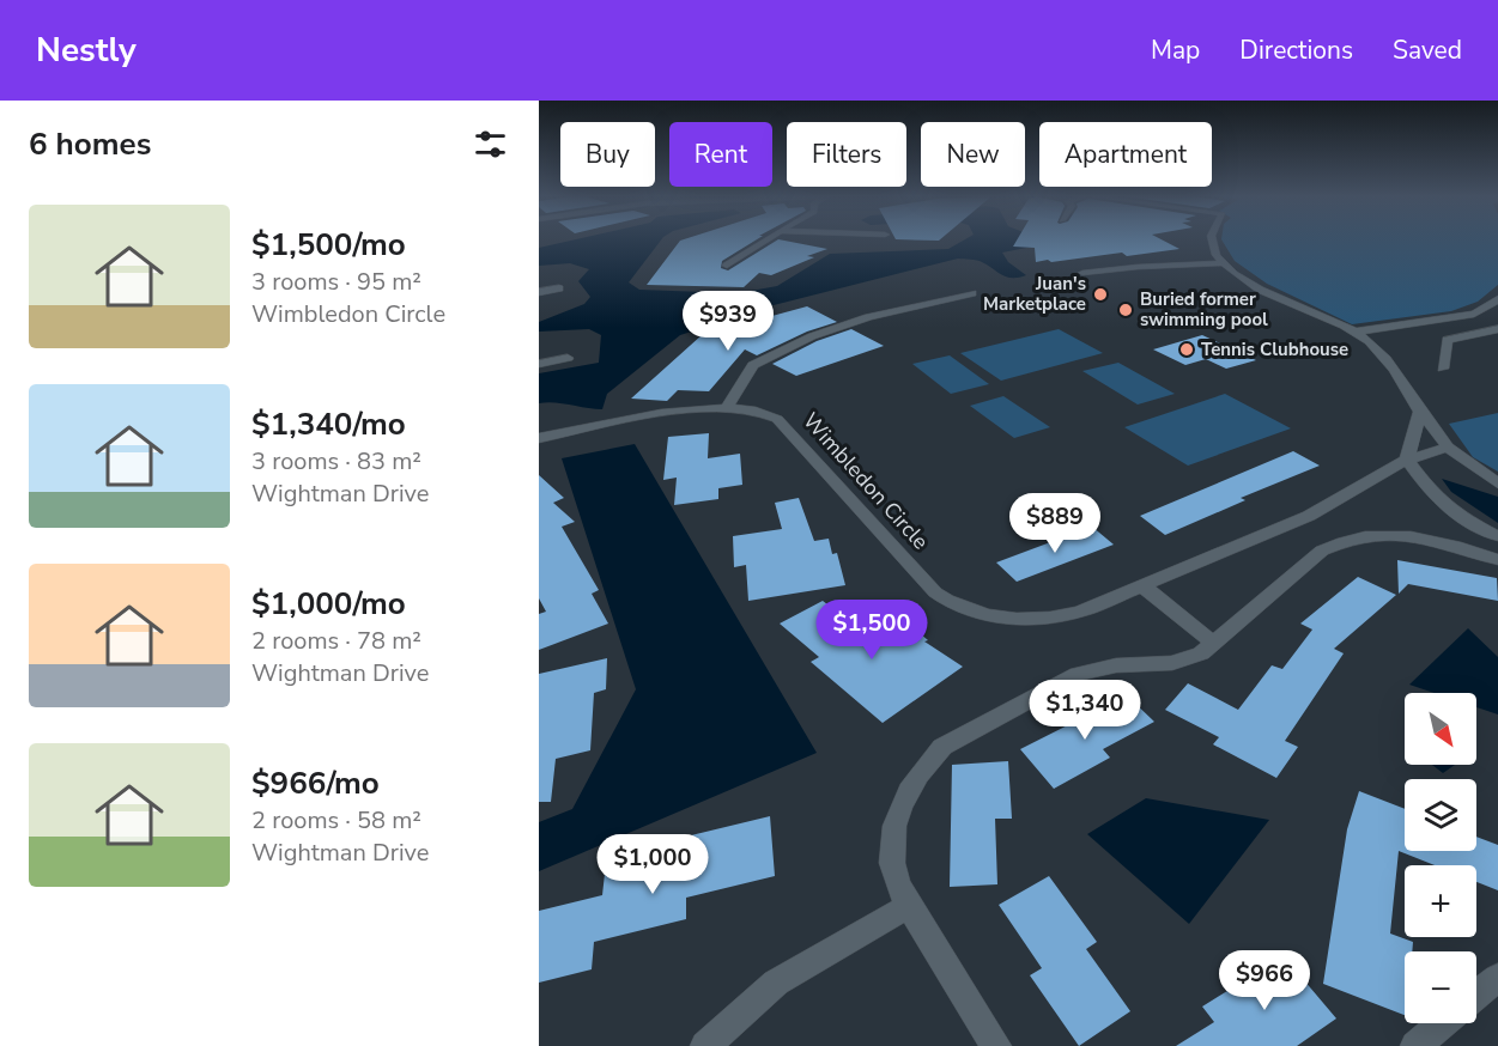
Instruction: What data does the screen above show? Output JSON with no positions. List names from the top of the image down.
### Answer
{
  "streets": {
    "street": ["Wimbledon Circle"]
  },
  "places": ["Juan's Marketplace", "Buried former swimming pool", "Tennis Clubhouse"],
  "north": "bottom right",
  "page": {
    "header": "Nestly",
    "nav": ["Map", "Directions", "Saved"],
    "heading": "6 homes",
    "chip": [
      "Buy",
      "Rent",
      "Filters",
      "New",
      "Apartment"
    ],
    "list": [
      {
        "name": "$1,500/mo",
        "note": "3 rooms · 95 m² · Wimbledon Circle"
      },
      {
        "name": "$1,340/mo",
        "note": "3 rooms · 83 m² · Wightman Drive"
      },
      {
        "name": "$1,000/mo",
        "note": "2 rooms · 78 m² · Wightman Drive"
      },
      {
        "name": "$966/mo",
        "note": "2 rooms · 58 m² · Wightman Drive"
      }
    ],
    "price": [
      "$939",
      "$889",
      "$1,500",
      "$1,340",
      "$1,000",
      "$966"
    ],
    "map_buttons": ["+", "−"]
  }
}
